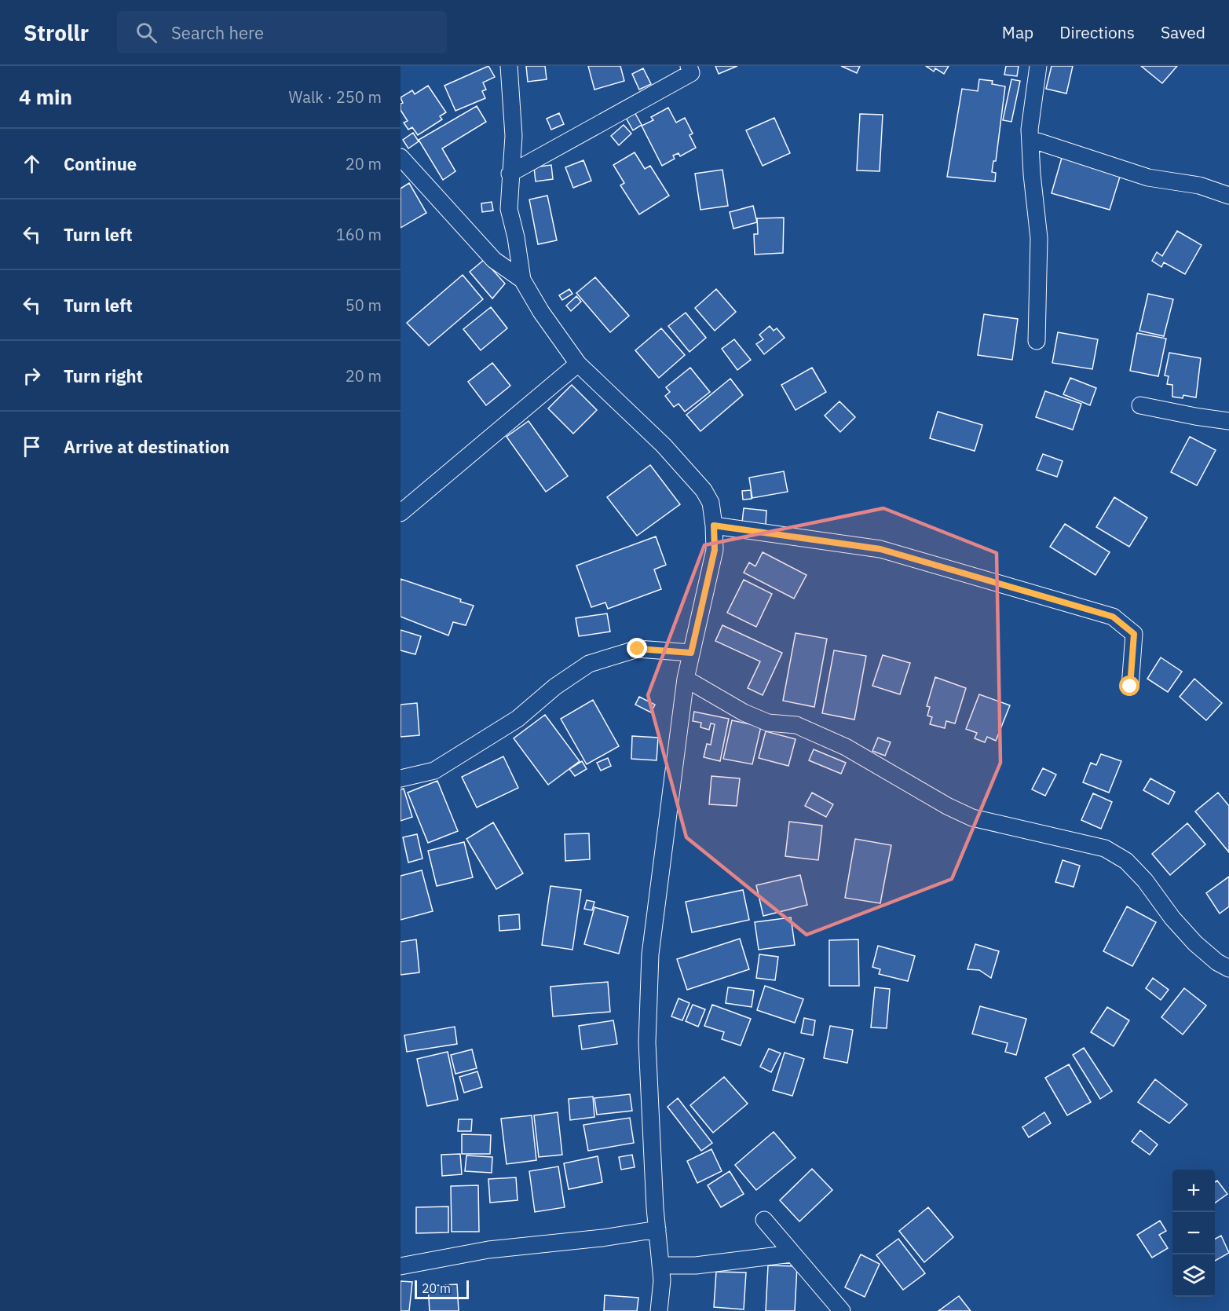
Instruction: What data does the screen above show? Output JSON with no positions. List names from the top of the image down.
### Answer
{
  "scale_bar": "20 m",
  "page": {
    "header": "Strollr",
    "search": "Search here",
    "nav": ["Map", "Directions", "Saved"],
    "heading": ["4 min", "Walk · 250 m"],
    "list": [
      ["Continue", "20 m"],
      ["Turn left", "160 m"],
      ["Turn left", "50 m"],
      ["Turn right", "20 m"],
      "Arrive at destination"
    ],
    "map_buttons": ["+", "−"],
    "scale": "20 m"
  }
}
